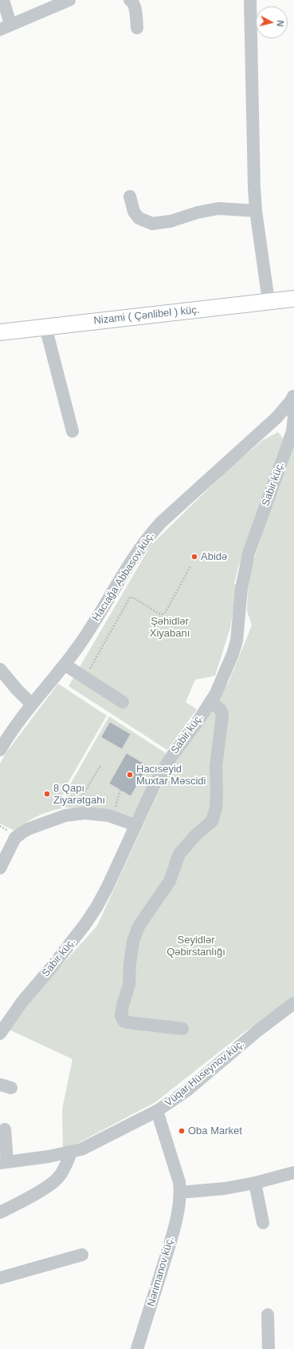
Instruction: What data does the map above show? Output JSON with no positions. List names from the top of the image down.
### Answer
{
  "streets": {
    "main road": ["Nizami ( Çənlibel ) küç."],
    "street": [
      "Sabir küç.",
      "Hacıağa Abbasov küç.",
      "Vüqar Hüseynov küç.",
      "Nərimanov küç."
    ]
  },
  "crossings": [
    ["Sabir küç.", "Hacıağa Abbasov küç."],
    ["Vüqar Hüseynov küç.", "Nərimanov küç."]
  ],
  "parks": ["Şəhidlər Xiyabanı", "Seyidlər Qəbirstanlığı"],
  "places": [
    "Abidə",
    "Hacıseyid Muxtar Məscidi",
    "8 Qapı Ziyarətgahı",
    "Oba Market"
  ],
  "north": "right"
}
